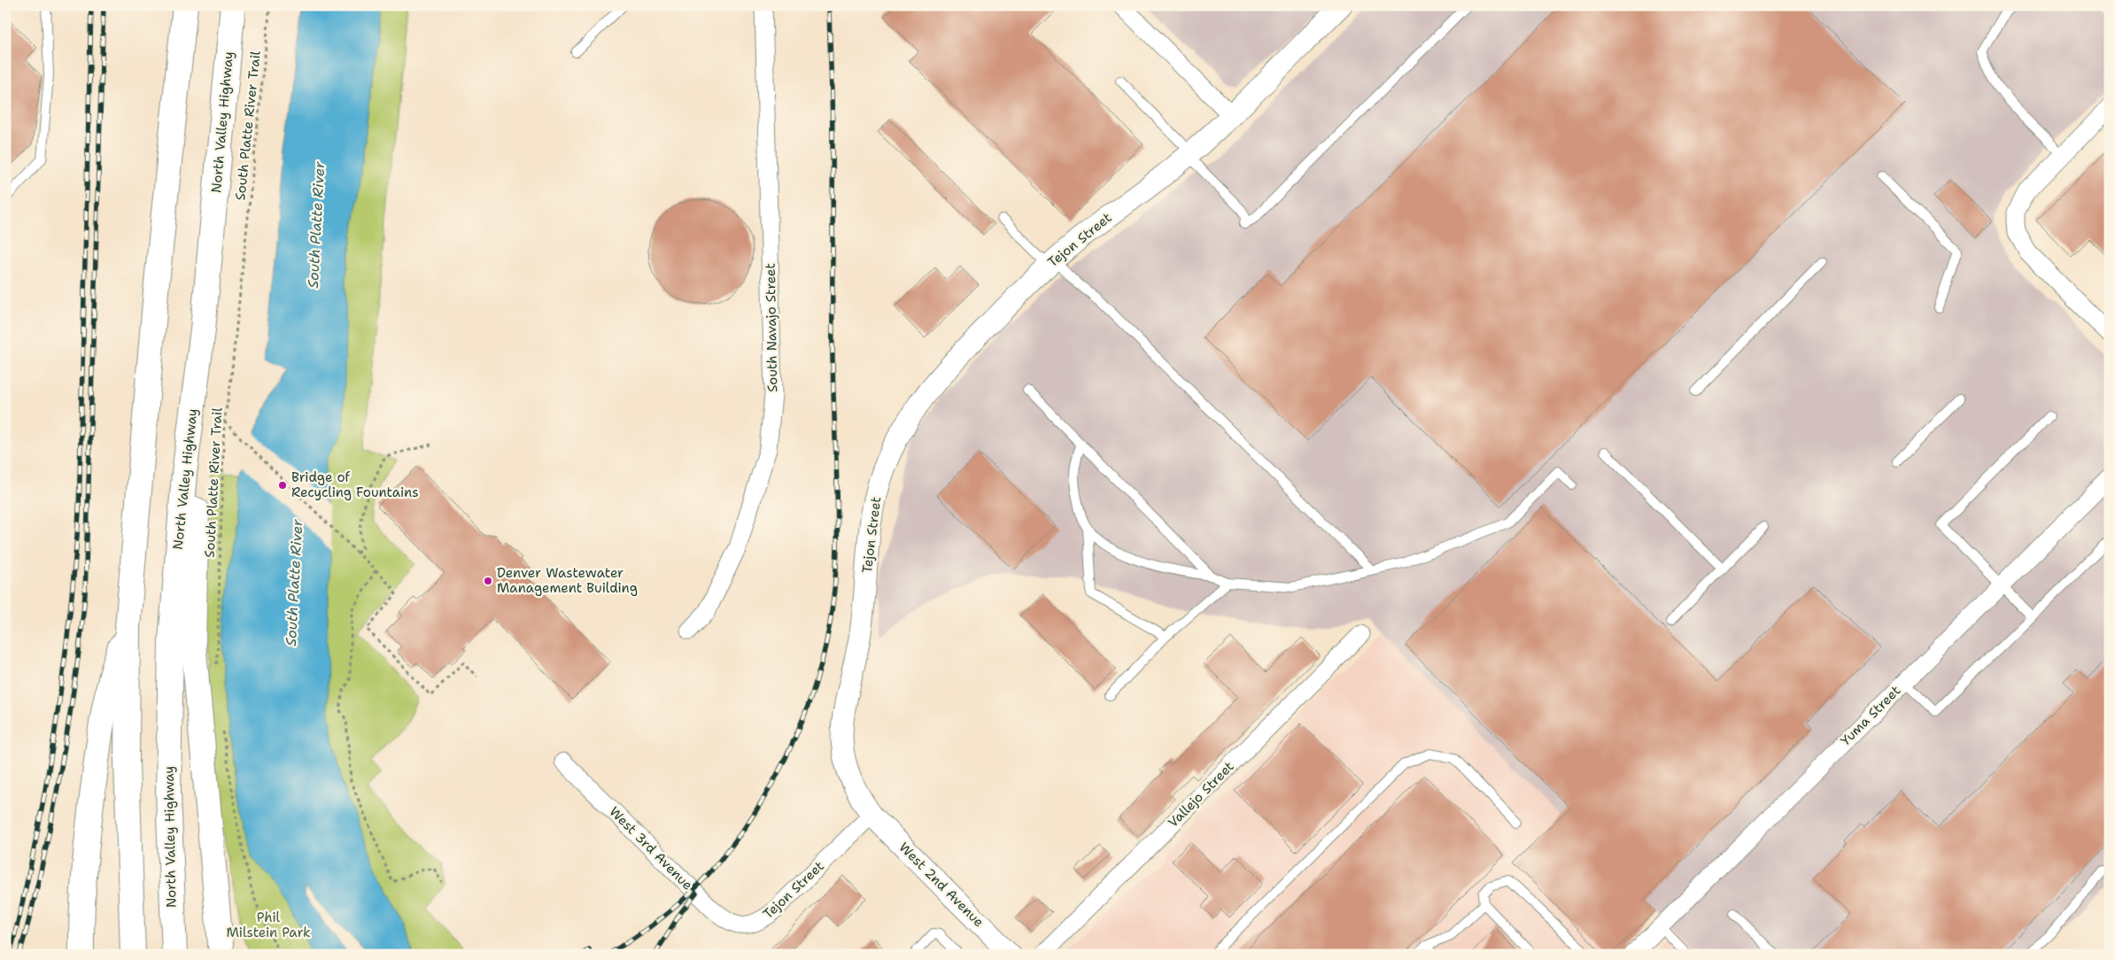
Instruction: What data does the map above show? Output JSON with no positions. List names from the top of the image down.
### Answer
{
  "streets": {
    "highway": ["North Valley Highway"],
    "street": [
      "Tejon Street",
      "South Navajo Street",
      "Yuma Street",
      "Vallejo Street",
      "West 3rd Avenue",
      "West 2nd Avenue"
    ],
    "path": ["South Platte River Trail"]
  },
  "crossings": [
    ["Tejon Street", "West 3rd Avenue"],
    ["Tejon Street", "West 2nd Avenue"]
  ],
  "water": ["South Platte River"],
  "parks": ["Phil Milstein Park"],
  "places": ["Bridge of Recycling Fountains", "Denver Wastewater Management Building"]
}
